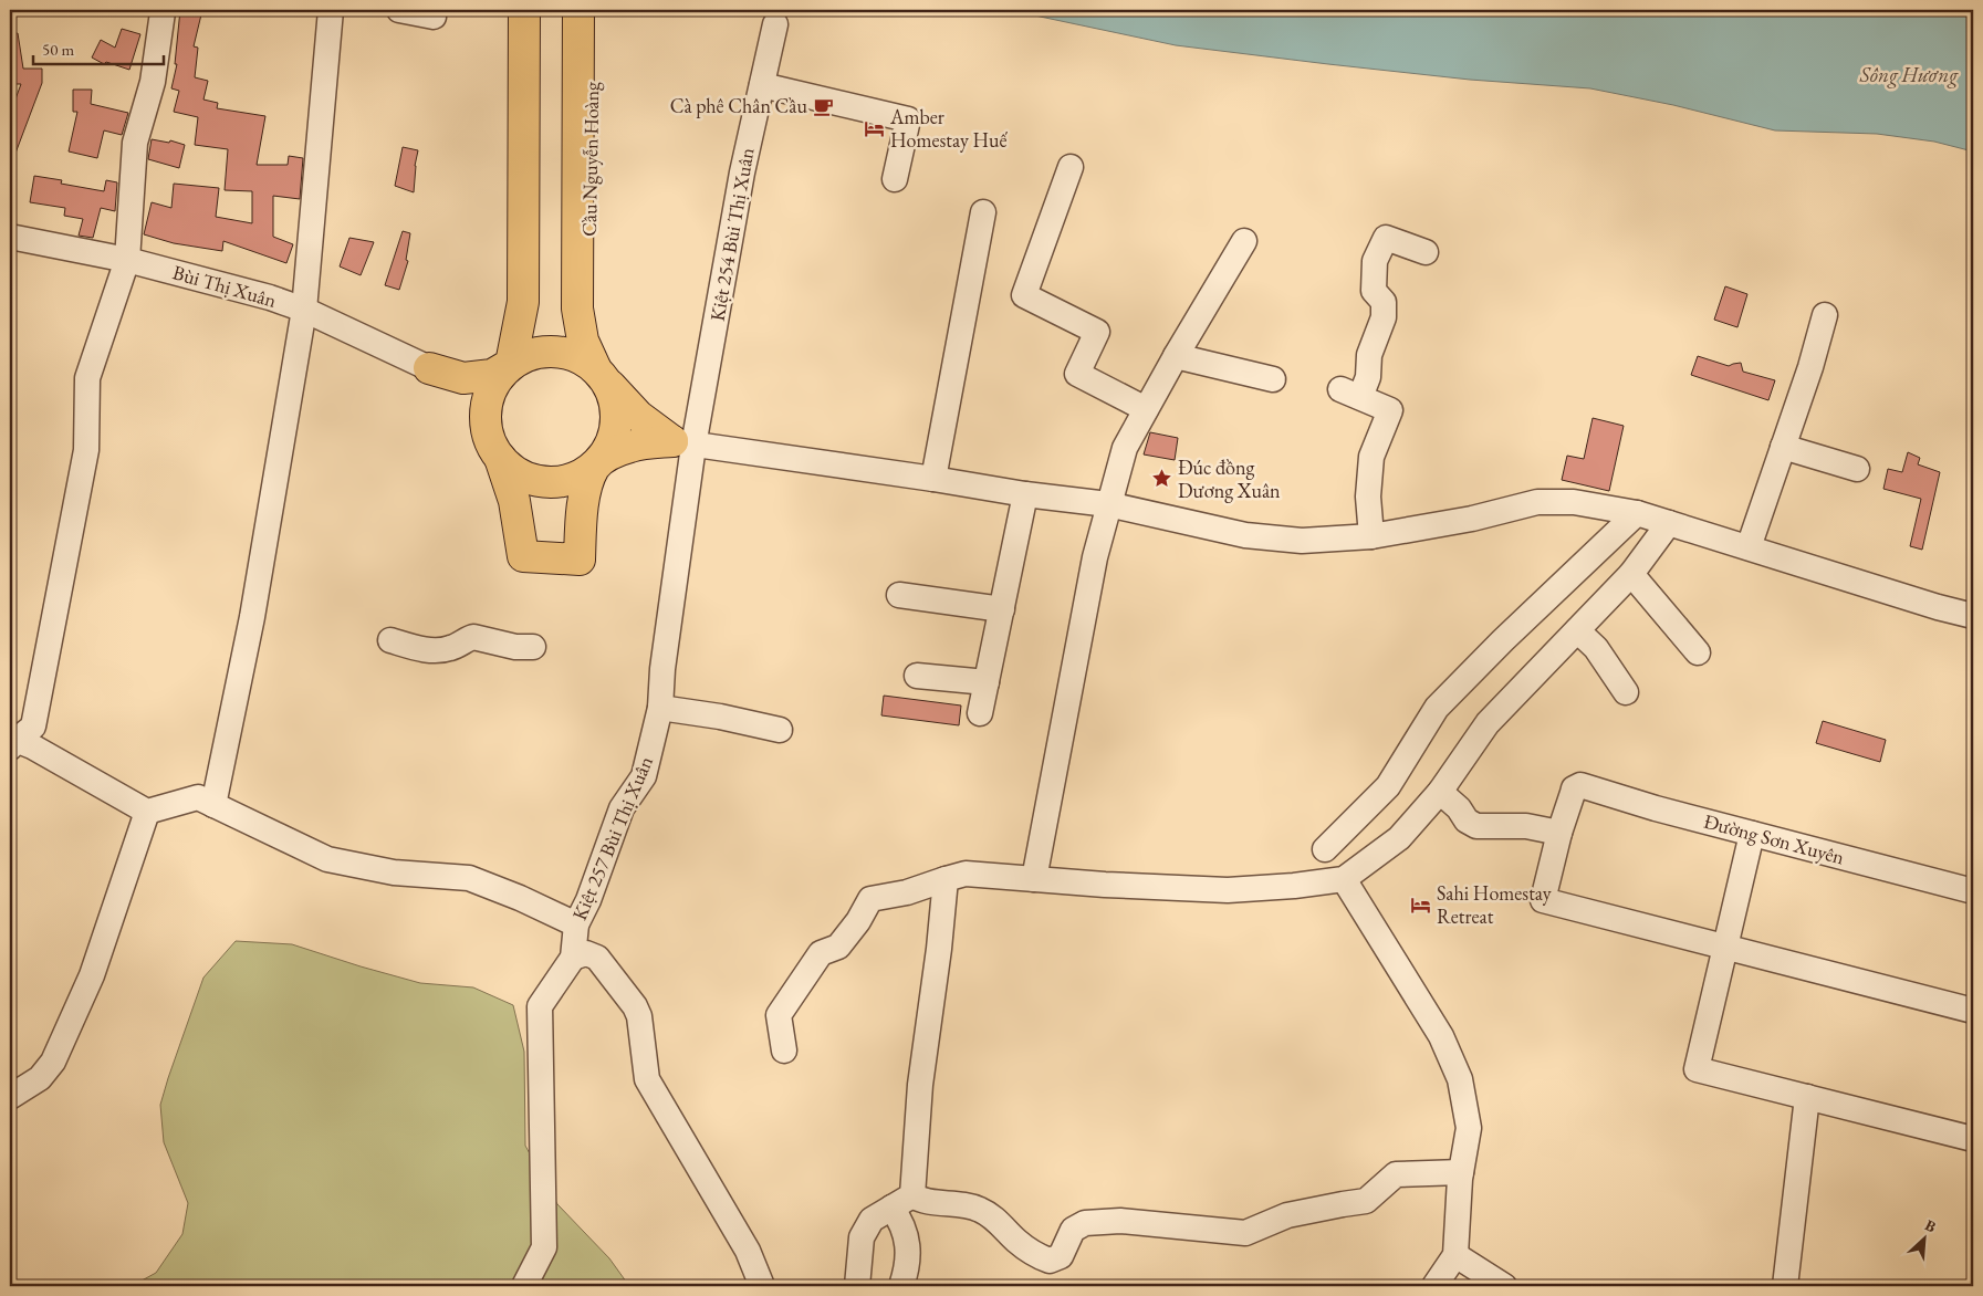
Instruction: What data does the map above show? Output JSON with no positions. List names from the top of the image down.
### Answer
{
  "streets": {
    "main road": ["Cầu Nguyễn Hoàng"],
    "street": [
      "Kiệt 254 Bùi Thị Xuân",
      "Bùi Thị Xuân",
      "Kiệt 257 Bùi Thị Xuân",
      "Đường Sơn Xuyên"
    ]
  },
  "crossings": [
    ["Kiệt 254 Bùi Thị Xuân", "Kiệt 257 Bùi Thị Xuân"]
  ],
  "water": ["Sông Hương"],
  "places": {
    "cafe": ["Cà phê Chân Cầu"],
    "hotel": ["Amber Homestay Huế", "Sahi Homestay Retreat"],
    "place": ["Đúc đồng Dương Xuân"]
  },
  "scale_bar": "50 m",
  "north": "top right"
}
